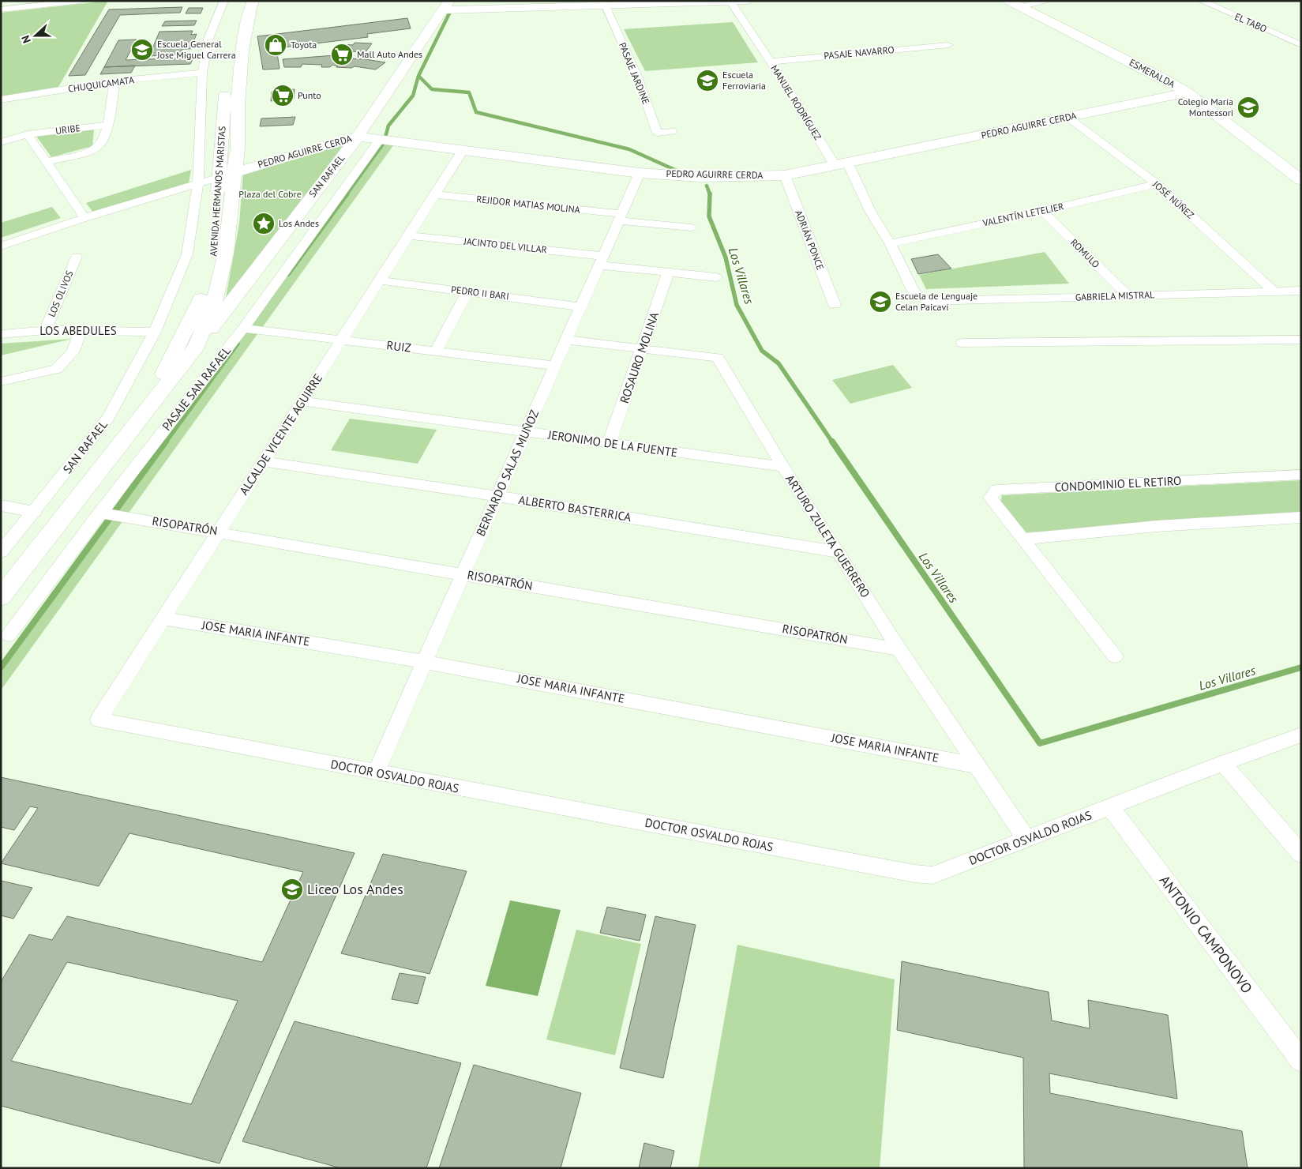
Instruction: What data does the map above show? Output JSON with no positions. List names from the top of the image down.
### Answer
{
  "streets": {
    "main road": [
      "ESMERALDA",
      "PEDRO AGUIRRE CERDA",
      "SAN RAFAEL",
      "AVENIDA HERMANOS MARISTAS"
    ],
    "street": [
      "EL TABO",
      "PASAJE NAVARRO",
      "PASAJE JARDINE",
      "CHUQUICAMATA",
      "MANUEL RODRÍGUEZ",
      "URIBE",
      "JOSÉ NÚÑEZ",
      "REJIDOR MATIAS MOLINA",
      "VALENTÍN LETELIER",
      "ADRIÁN PONCE",
      "JACINTO DEL VILLAR",
      "ROMULO",
      "PEDRO II BARI",
      "LOS OLIVOS",
      "GABRIELA MISTRAL",
      "LOS ABEDULES",
      "RUIZ",
      "ROSAURO MOLINA",
      "PASAJE SAN RAFAEL",
      "ALCALDE VICENTE AGUIRRE",
      "JERONIMO DE LA FUENTE",
      "BERNARDO SALAS MUÑOZ",
      "CONDOMINIO EL RETIRO",
      "ALBERTO BASTERRICA",
      "RISOPATRÓN",
      "ARTURO ZULETA GUERRERO",
      "JOSE MARIA INFANTE",
      "DOCTOR OSVALDO ROJAS",
      "ANTONIO CAMPONOVO"
    ]
  },
  "crossings": [
    ["PASAJE NAVARRO", "MANUEL RODRÍGUEZ"],
    ["ESMERALDA", "PEDRO AGUIRRE CERDA"],
    ["CHUQUICAMATA", "SAN RAFAEL"],
    ["MANUEL RODRÍGUEZ", "PEDRO AGUIRRE CERDA"],
    ["MANUEL RODRÍGUEZ", "VALENTÍN LETELIER"],
    ["MANUEL RODRÍGUEZ", "GABRIELA MISTRAL"],
    ["PEDRO AGUIRRE CERDA", "SAN RAFAEL"],
    ["PEDRO AGUIRRE CERDA", "AVENIDA HERMANOS MARISTAS"],
    ["PEDRO AGUIRRE CERDA", "JOSÉ NÚÑEZ"],
    ["PEDRO AGUIRRE CERDA", "ADRIÁN PONCE"],
    ["PEDRO AGUIRRE CERDA", "PASAJE SAN RAFAEL"],
    ["PEDRO AGUIRRE CERDA", "ALCALDE VICENTE AGUIRRE"],
    ["PEDRO AGUIRRE CERDA", "BERNARDO SALAS MUÑOZ"],
    ["SAN RAFAEL", "AVENIDA HERMANOS MARISTAS"],
    ["SAN RAFAEL", "LOS ABEDULES"],
    ["JOSÉ NÚÑEZ", "VALENTÍN LETELIER"],
    ["JOSÉ NÚÑEZ", "GABRIELA MISTRAL"],
    ["REJIDOR MATIAS MOLINA", "ALCALDE VICENTE AGUIRRE"],
    ["REJIDOR MATIAS MOLINA", "BERNARDO SALAS MUÑOZ"],
    ["VALENTÍN LETELIER", "ROMULO"],
    ["JACINTO DEL VILLAR", "ROSAURO MOLINA"],
    ["JACINTO DEL VILLAR", "ALCALDE VICENTE AGUIRRE"],
    ["JACINTO DEL VILLAR", "BERNARDO SALAS MUÑOZ"],
    ["ROMULO", "GABRIELA MISTRAL"],
    ["PEDRO II BARI", "ALCALDE VICENTE AGUIRRE"],
    ["PEDRO II BARI", "BERNARDO SALAS MUÑOZ"],
    ["LOS OLIVOS", "LOS ABEDULES"],
    ["RUIZ", "PASAJE SAN RAFAEL"],
    ["RUIZ", "ALCALDE VICENTE AGUIRRE"],
    ["RUIZ", "BERNARDO SALAS MUÑOZ"],
    ["ROSAURO MOLINA", "JERONIMO DE LA FUENTE"],
    ["ROSAURO MOLINA", "ARTURO ZULETA GUERRERO"],
    ["PASAJE SAN RAFAEL", "RISOPATRÓN"],
    ["ALCALDE VICENTE AGUIRRE", "JERONIMO DE LA FUENTE"],
    ["ALCALDE VICENTE AGUIRRE", "ALBERTO BASTERRICA"],
    ["ALCALDE VICENTE AGUIRRE", "RISOPATRÓN"],
    ["ALCALDE VICENTE AGUIRRE", "JOSE MARIA INFANTE"],
    ["ALCALDE VICENTE AGUIRRE", "DOCTOR OSVALDO ROJAS"],
    ["JERONIMO DE LA FUENTE", "BERNARDO SALAS MUÑOZ"],
    ["JERONIMO DE LA FUENTE", "ARTURO ZULETA GUERRERO"],
    ["BERNARDO SALAS MUÑOZ", "ALBERTO BASTERRICA"],
    ["BERNARDO SALAS MUÑOZ", "RISOPATRÓN"],
    ["BERNARDO SALAS MUÑOZ", "ARTURO ZULETA GUERRERO"],
    ["BERNARDO SALAS MUÑOZ", "JOSE MARIA INFANTE"],
    ["BERNARDO SALAS MUÑOZ", "DOCTOR OSVALDO ROJAS"],
    ["ALBERTO BASTERRICA", "ARTURO ZULETA GUERRERO"],
    ["RISOPATRÓN", "ARTURO ZULETA GUERRERO"],
    ["ARTURO ZULETA GUERRERO", "JOSE MARIA INFANTE"],
    ["ARTURO ZULETA GUERRERO", "DOCTOR OSVALDO ROJAS"],
    ["DOCTOR OSVALDO ROJAS", "ANTONIO CAMPONOVO"]
  ],
  "water": ["Los Villares"],
  "parks": ["Plaza del Cobre"],
  "places": {
    "shop": ["Toyota"],
    "school or university": [
      "Escuela General Jose Miguel Carrera",
      "Escuela Ferroviaria",
      "Colegio María Montessori",
      "Escuela de Lenguaje Celan Paicaví",
      "Liceo Los Andes"
    ],
    "supermarket": ["Mall Auto Andes", "Punto"],
    "place": ["Los Andes"]
  },
  "north": "left"
}
